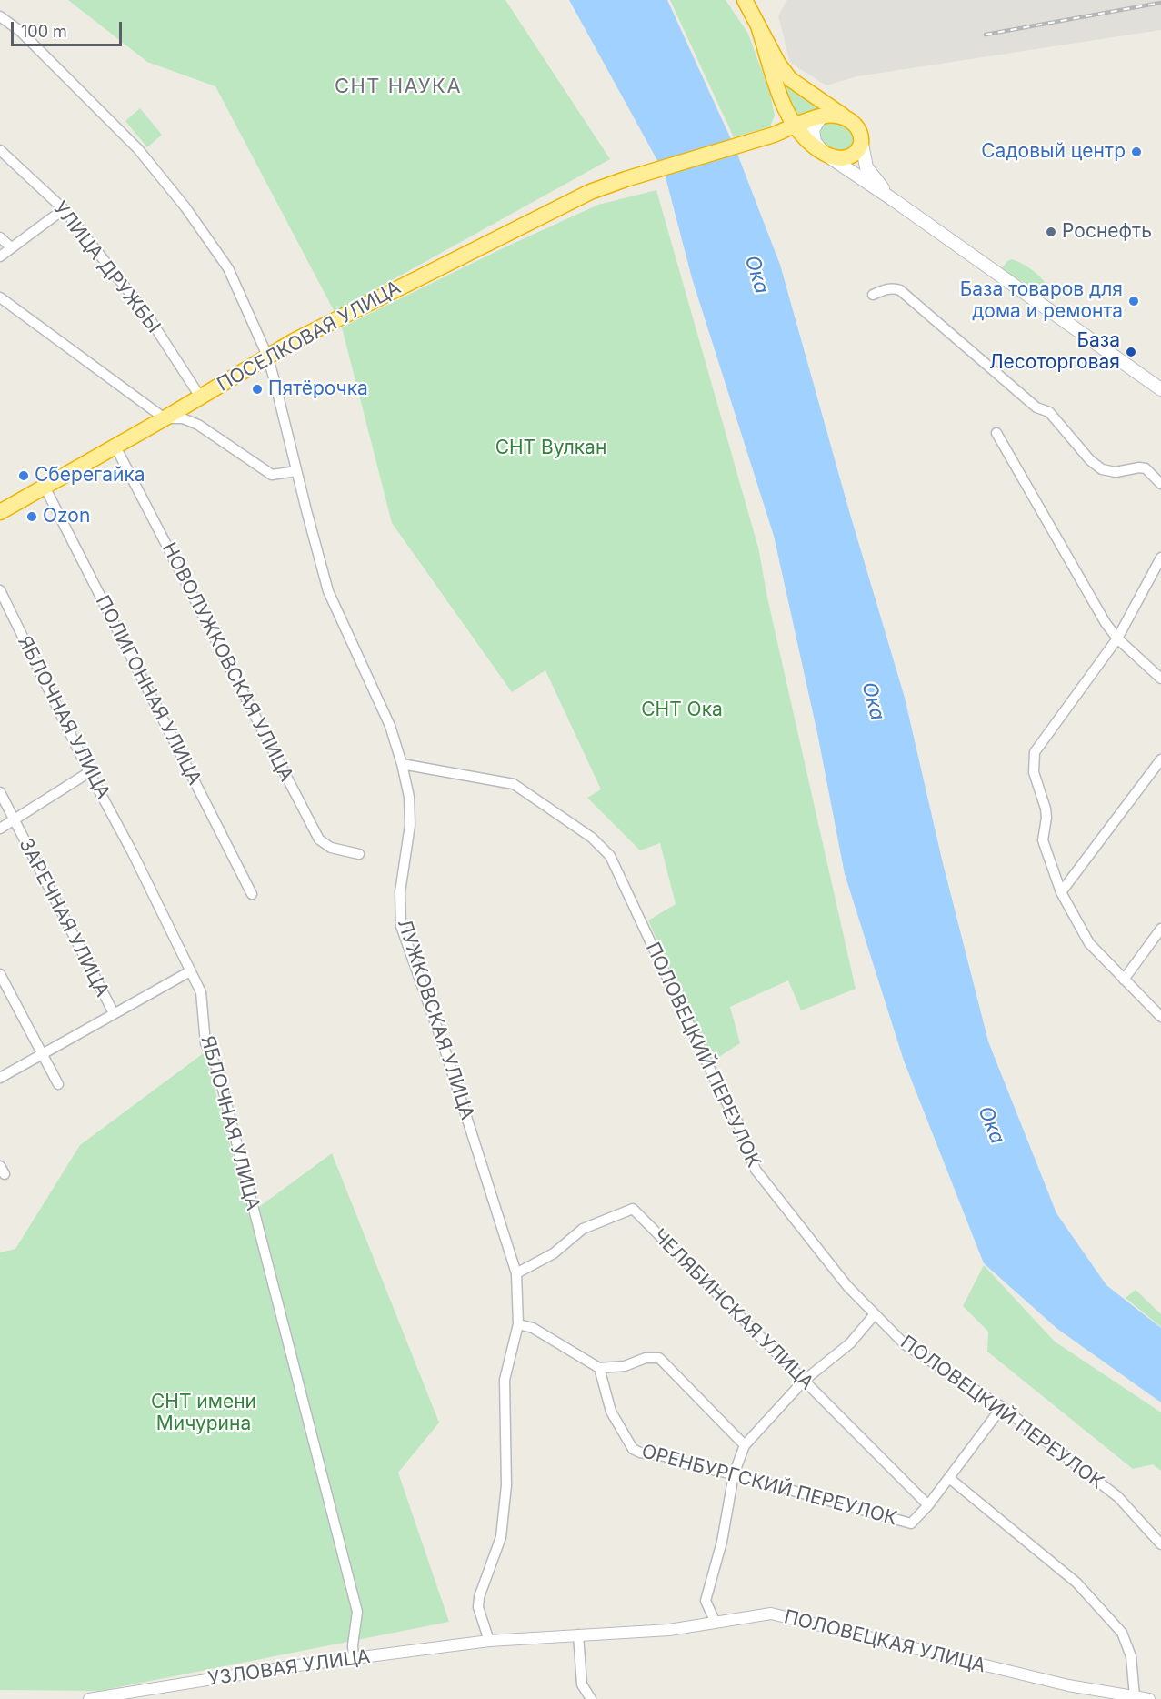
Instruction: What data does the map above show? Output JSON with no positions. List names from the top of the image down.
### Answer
{
  "streets": {
    "highway": ["ПОСЕЛКОВАЯ УЛИЦА"],
    "street": [
      "УЛИЦА ДРУЖБЫ",
      "НОВОЛУЖКОВСКАЯ УЛИЦА",
      "ПОЛИГОННАЯ УЛИЦА",
      "ЯБЛОЧНАЯ УЛИЦА",
      "ЗАРЕЧНАЯ УЛИЦА",
      "ЛУЖКОВСКАЯ УЛИЦА",
      "ПОЛОВЕЦКИЙ ПЕРЕУЛОК",
      "ЧЕЛЯБИНСКАЯ УЛИЦА",
      "ОРЕНБУРГСКИЙ ПЕРЕУЛОК",
      "ПОЛОВЕЦКАЯ УЛИЦА",
      "УЗЛОВАЯ УЛИЦА"
    ]
  },
  "crossings": [
    ["УЛИЦА ДРУЖБЫ", "ПОСЕЛКОВАЯ УЛИЦА"],
    ["ПОСЕЛКОВАЯ УЛИЦА", "НОВОЛУЖКОВСКАЯ УЛИЦА"],
    ["ПОСЕЛКОВАЯ УЛИЦА", "ПОЛИГОННАЯ УЛИЦА"],
    ["ПОСЕЛКОВАЯ УЛИЦА", "ЛУЖКОВСКАЯ УЛИЦА"],
    ["ЯБЛОЧНАЯ УЛИЦА", "УЗЛОВАЯ УЛИЦА"],
    ["ЛУЖКОВСКАЯ УЛИЦА", "ПОЛОВЕЦКИЙ ПЕРЕУЛОК"],
    ["ЛУЖКОВСКАЯ УЛИЦА", "ЧЕЛЯБИНСКАЯ УЛИЦА"],
    ["ЛУЖКОВСКАЯ УЛИЦА", "ПОЛОВЕЦКАЯ УЛИЦА"],
    ["ЛУЖКОВСКАЯ УЛИЦА", "УЗЛОВАЯ УЛИЦА"],
    ["ПОЛОВЕЦКИЙ ПЕРЕУЛОК", "ОРЕНБУРГСКИЙ ПЕРЕУЛОК"],
    ["ЧЕЛЯБИНСКАЯ УЛИЦА", "ОРЕНБУРГСКИЙ ПЕРЕУЛОК"],
    ["ПОЛОВЕЦКАЯ УЛИЦА", "УЗЛОВАЯ УЛИЦА"]
  ],
  "districts": ["СНТ НАУКА"],
  "water": ["Ока"],
  "parks": ["СНТ Вулкан", "СНТ Ока", "СНТ имени Мичурина"],
  "places": [
    "Садовый центр",
    "Роснефть",
    "База товаров для дома и ремонта",
    "База Лесоторговая",
    "Пятёрочка",
    "Сберегайка",
    "Ozon"
  ],
  "scale_bar": "100 m"
}
